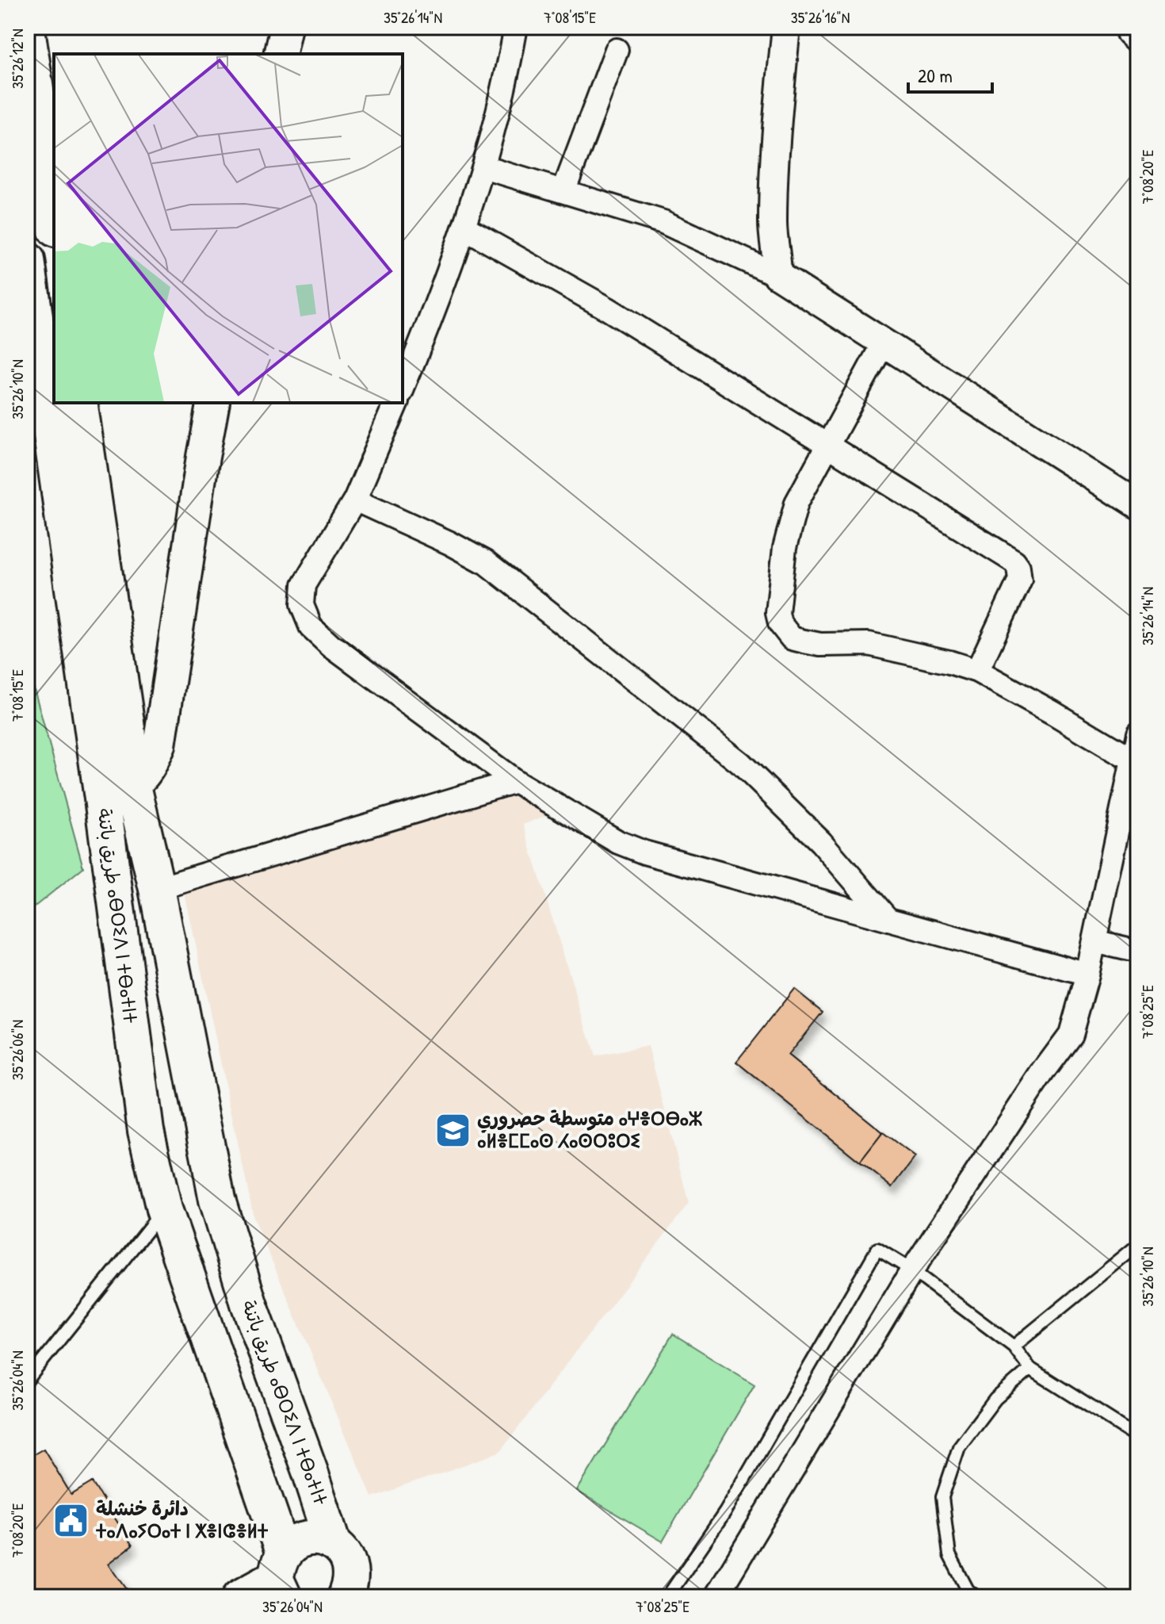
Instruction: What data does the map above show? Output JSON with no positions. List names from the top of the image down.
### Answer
{
  "streets": {
    "main road": ["طريق باتنة ⴰⴱⵔⵉⴷ ⵏ ⵜⴱⴰⵜⵏⵜ"]
  },
  "places": {
    "school or university": ["متوسطة حصروري ⴰⵖⴻⵔⴱⴰⵣ ⴰⵍⴻⵎⵎⴰⵙ ⵃⴰⵙⵔⵓⵔⵉ"],
    "public building": ["دائرة خنشلة ⵜⴰⴷⴰⵢⵔⴰⵜ ⵏ ⵅⴻⵏⵛⴻⵍⵜ"]
  },
  "scale_bar": "20 m",
  "coordinates": [
    "35°26'14\"N",
    "7°08'15\"E",
    "35°26'16\"N",
    "35°26'12\"N",
    "7°08'20\"E",
    "35°26'10\"N",
    "7°08'25\"E",
    "35°26'06\"N",
    "35°26'04\"N"
  ]
}
